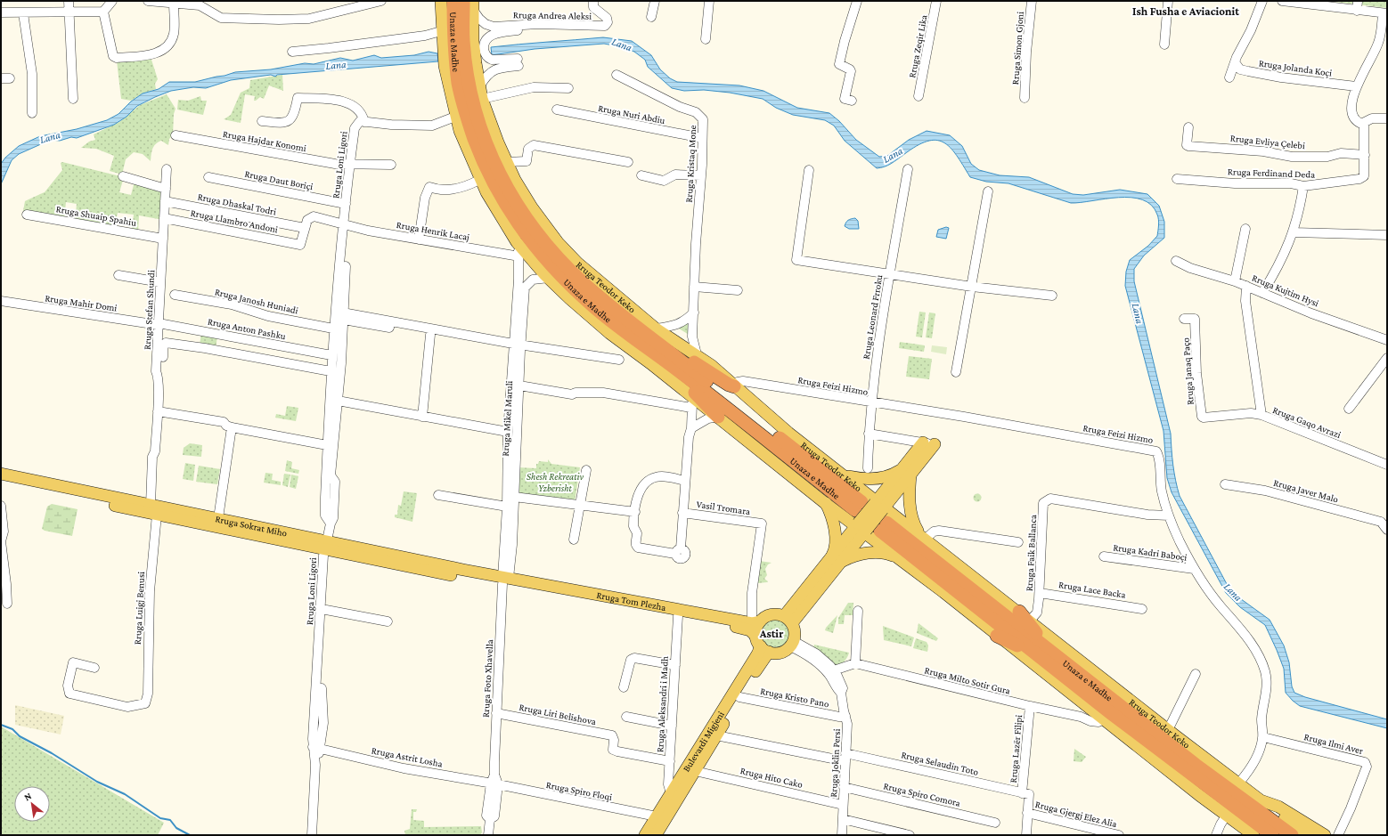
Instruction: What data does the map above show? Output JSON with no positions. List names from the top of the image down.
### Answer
{
  "streets": {
    "highway": ["Unaza e Madhe"],
    "main road": [
      "Rruga Teodor Keko",
      "Rruga Sokrat Miho",
      "Rruga Tom Plezha",
      "Bulevardi Migjeni"
    ],
    "street": [
      "Rruga Andrea Aleksi",
      "Rruga Zeqir Lika",
      "Rruga Simon Gjoni",
      "Rruga Jolanda Koçi",
      "Rruga Nuri Abdiu",
      "Rruga Hajdar Konomi",
      "Rruga Evliya Çelebi",
      "Rruga Kristaq Mone",
      "Rruga Loni Ligori",
      "Rruga Ferdinand Deda",
      "Rruga Daut Boriçi",
      "Rruga Dhaskal Todri",
      "Rruga Shuaip Spahiu",
      "Rruga Llambro Andoni",
      "Rruga Henrik Lacaj",
      "Rruga Kujtim Hysi",
      "Rruga Janosh Huniadi",
      "Rruga Mahir Domi",
      "Rruga Stefan Shundi",
      "Rruga Leonard Frroku",
      "Rruga Anton Pashku",
      "Rruga Janaq Paço",
      "Rruga Feizi Hizmo",
      "Rruga Mikel Maruli",
      "Rruga Gaqo Avrazi",
      "Rruga Javer Malo",
      "Vasil Tromara",
      "Rruga Kadri Baboçi",
      "Rruga Faik Ballanca",
      "Rruga Lace Backa",
      "Rruga Luigj Benusi",
      "Rruga Foto Xhavella",
      "Rruga Milto Sotir Gura",
      "Rruga Kristo Pano",
      "Rruga Aleksandri i Madh",
      "Rruga Liri Belishova",
      "Rruga Ilmi Aver",
      "Rruga Lazër Filipi",
      "Rruga Astrit Losha",
      "Rruga Joklin Persi",
      "Rruga Selaudin Toto",
      "Rruga Hito Cako",
      "Rruga Spiro Floqi",
      "Rruga Spiro Comora",
      "Rruga Gjergj Elez Alia"
    ]
  },
  "crossings": [
    ["Rruga Andrea Aleksi", "Unaza e Madhe"],
    ["Unaza e Madhe", "Rruga Teodor Keko"],
    ["Rruga Nuri Abdiu", "Rruga Kristaq Mone"],
    ["Rruga Hajdar Konomi", "Rruga Loni Ligori"],
    ["Rruga Evliya Çelebi", "Rruga Ferdinand Deda"],
    ["Rruga Kristaq Mone", "Rruga Teodor Keko"],
    ["Rruga Loni Ligori", "Rruga Daut Boriçi"],
    ["Rruga Loni Ligori", "Rruga Henrik Lacaj"],
    ["Rruga Loni Ligori", "Rruga Janosh Huniadi"],
    ["Rruga Loni Ligori", "Rruga Anton Pashku"],
    ["Rruga Loni Ligori", "Rruga Mikel Maruli"],
    ["Rruga Loni Ligori", "Rruga Sokrat Miho"],
    ["Rruga Loni Ligori", "Rruga Astrit Losha"],
    ["Rruga Dhaskal Todri", "Rruga Llambro Andoni"],
    ["Rruga Dhaskal Todri", "Rruga Henrik Lacaj"],
    ["Rruga Dhaskal Todri", "Rruga Stefan Shundi"],
    ["Rruga Shuaip Spahiu", "Rruga Stefan Shundi"],
    ["Rruga Llambro Andoni", "Rruga Henrik Lacaj"],
    ["Rruga Llambro Andoni", "Rruga Stefan Shundi"],
    ["Rruga Henrik Lacaj", "Rruga Mikel Maruli"],
    ["Rruga Teodor Keko", "Rruga Feizi Hizmo"],
    ["Rruga Teodor Keko", "Rruga Mikel Maruli"],
    ["Rruga Teodor Keko", "Rruga Faik Ballanca"],
    ["Rruga Teodor Keko", "Rruga Milto Sotir Gura"],
    ["Rruga Kujtim Hysi", "Rruga Gaqo Avrazi"],
    ["Rruga Mahir Domi", "Rruga Stefan Shundi"],
    ["Rruga Mahir Domi", "Rruga Anton Pashku"],
    ["Rruga Stefan Shundi", "Rruga Anton Pashku"],
    ["Rruga Stefan Shundi", "Rruga Sokrat Miho"],
    ["Rruga Stefan Shundi", "Rruga Luigj Benusi"],
    ["Rruga Leonard Frroku", "Rruga Feizi Hizmo"],
    ["Rruga Janaq Paço", "Rruga Gaqo Avrazi"],
    ["Rruga Feizi Hizmo", "Rruga Kadri Baboçi"],
    ["Rruga Feizi Hizmo", "Rruga Faik Ballanca"],
    ["Rruga Feizi Hizmo", "Rruga Ilmi Aver"],
    ["Rruga Mikel Maruli", "Rruga Sokrat Miho"],
    ["Rruga Mikel Maruli", "Rruga Tom Plezha"],
    ["Rruga Mikel Maruli", "Rruga Foto Xhavella"],
    ["Vasil Tromara", "Rruga Tom Plezha"],
    ["Vasil Tromara", "Bulevardi Migjeni"],
    ["Vasil Tromara", "Rruga Joklin Persi"],
    ["Rruga Sokrat Miho", "Rruga Tom Plezha"],
    ["Rruga Sokrat Miho", "Rruga Luigj Benusi"],
    ["Rruga Sokrat Miho", "Rruga Foto Xhavella"],
    ["Rruga Faik Ballanca", "Rruga Lace Backa"],
    ["Rruga Tom Plezha", "Rruga Foto Xhavella"],
    ["Rruga Tom Plezha", "Rruga Aleksandri i Madh"],
    ["Rruga Tom Plezha", "Bulevardi Migjeni"],
    ["Rruga Tom Plezha", "Rruga Joklin Persi"],
    ["Rruga Foto Xhavella", "Rruga Liri Belishova"],
    ["Rruga Foto Xhavella", "Rruga Astrit Losha"],
    ["Rruga Foto Xhavella", "Rruga Spiro Floqi"],
    ["Rruga Milto Sotir Gura", "Rruga Lazër Filipi"],
    ["Rruga Kristo Pano", "Bulevardi Migjeni"],
    ["Rruga Kristo Pano", "Rruga Joklin Persi"],
    ["Rruga Aleksandri i Madh", "Rruga Liri Belishova"],
    ["Rruga Aleksandri i Madh", "Bulevardi Migjeni"],
    ["Bulevardi Migjeni", "Rruga Joklin Persi"],
    ["Bulevardi Migjeni", "Rruga Selaudin Toto"],
    ["Bulevardi Migjeni", "Rruga Hito Cako"],
    ["Bulevardi Migjeni", "Rruga Spiro Floqi"],
    ["Rruga Lazër Filipi", "Rruga Selaudin Toto"],
    ["Rruga Lazër Filipi", "Rruga Gjergj Elez Alia"],
    ["Rruga Astrit Losha", "Rruga Spiro Floqi"],
    ["Rruga Joklin Persi", "Rruga Selaudin Toto"],
    ["Rruga Joklin Persi", "Rruga Hito Cako"],
    ["Rruga Joklin Persi", "Rruga Spiro Comora"],
    ["Rruga Selaudin Toto", "Rruga Gjergj Elez Alia"]
  ],
  "districts": ["Ish Fusha e Aviacionit", "Astir"],
  "water": ["Lana"],
  "parks": ["Shesh Rekreativ Yzberisht"],
  "north": "top left"
}
